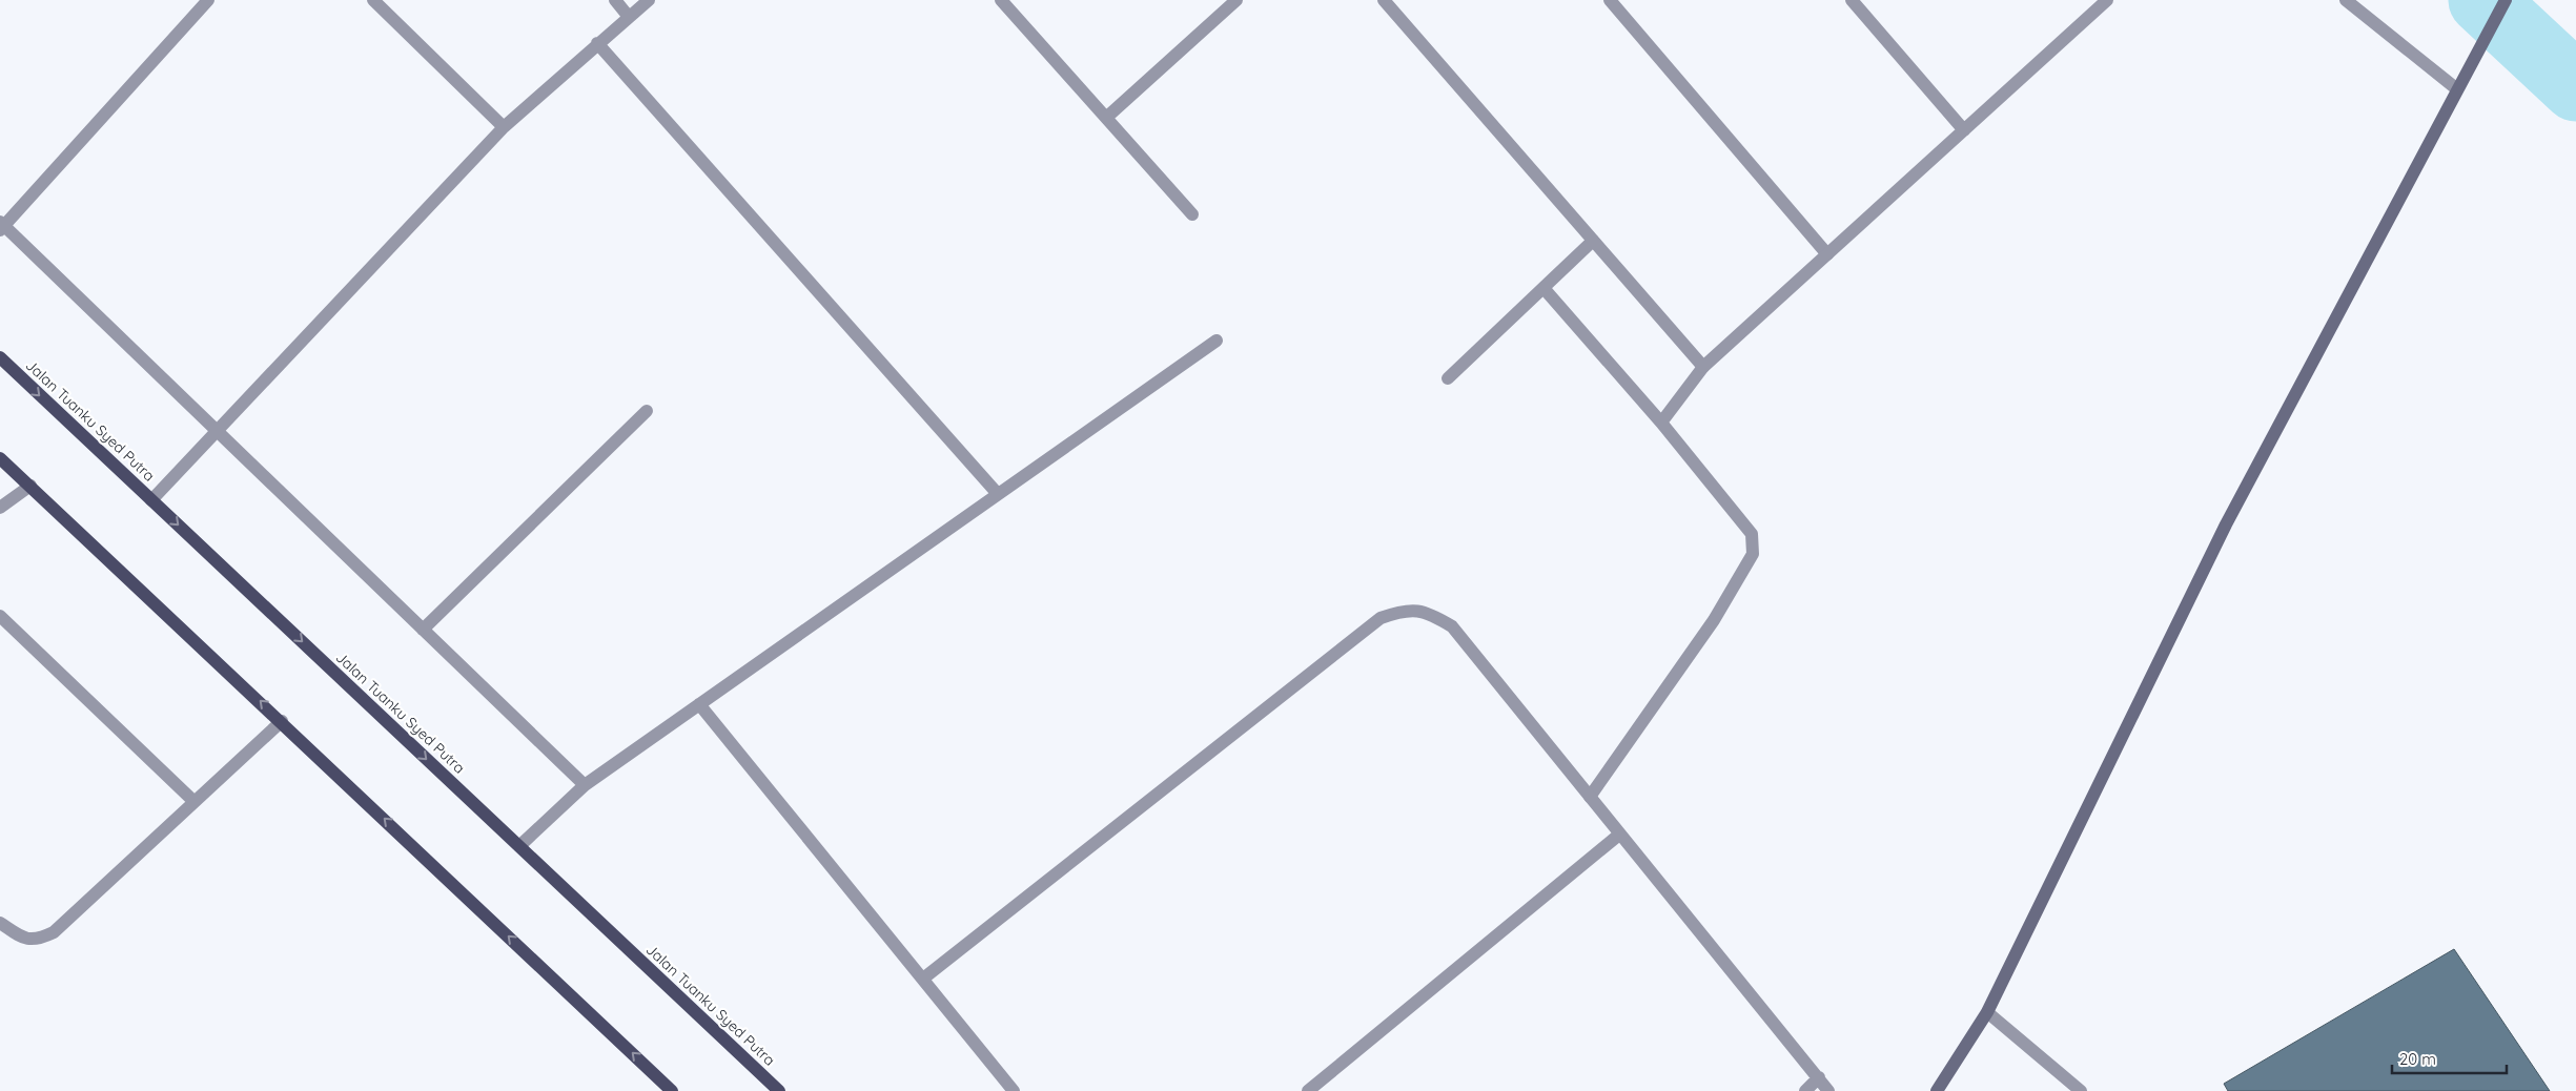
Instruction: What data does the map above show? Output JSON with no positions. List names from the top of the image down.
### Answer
{
  "streets": {
    "main road": ["Jalan Tuanku Syed Putra"]
  },
  "scale_bar": "20 m"
}
